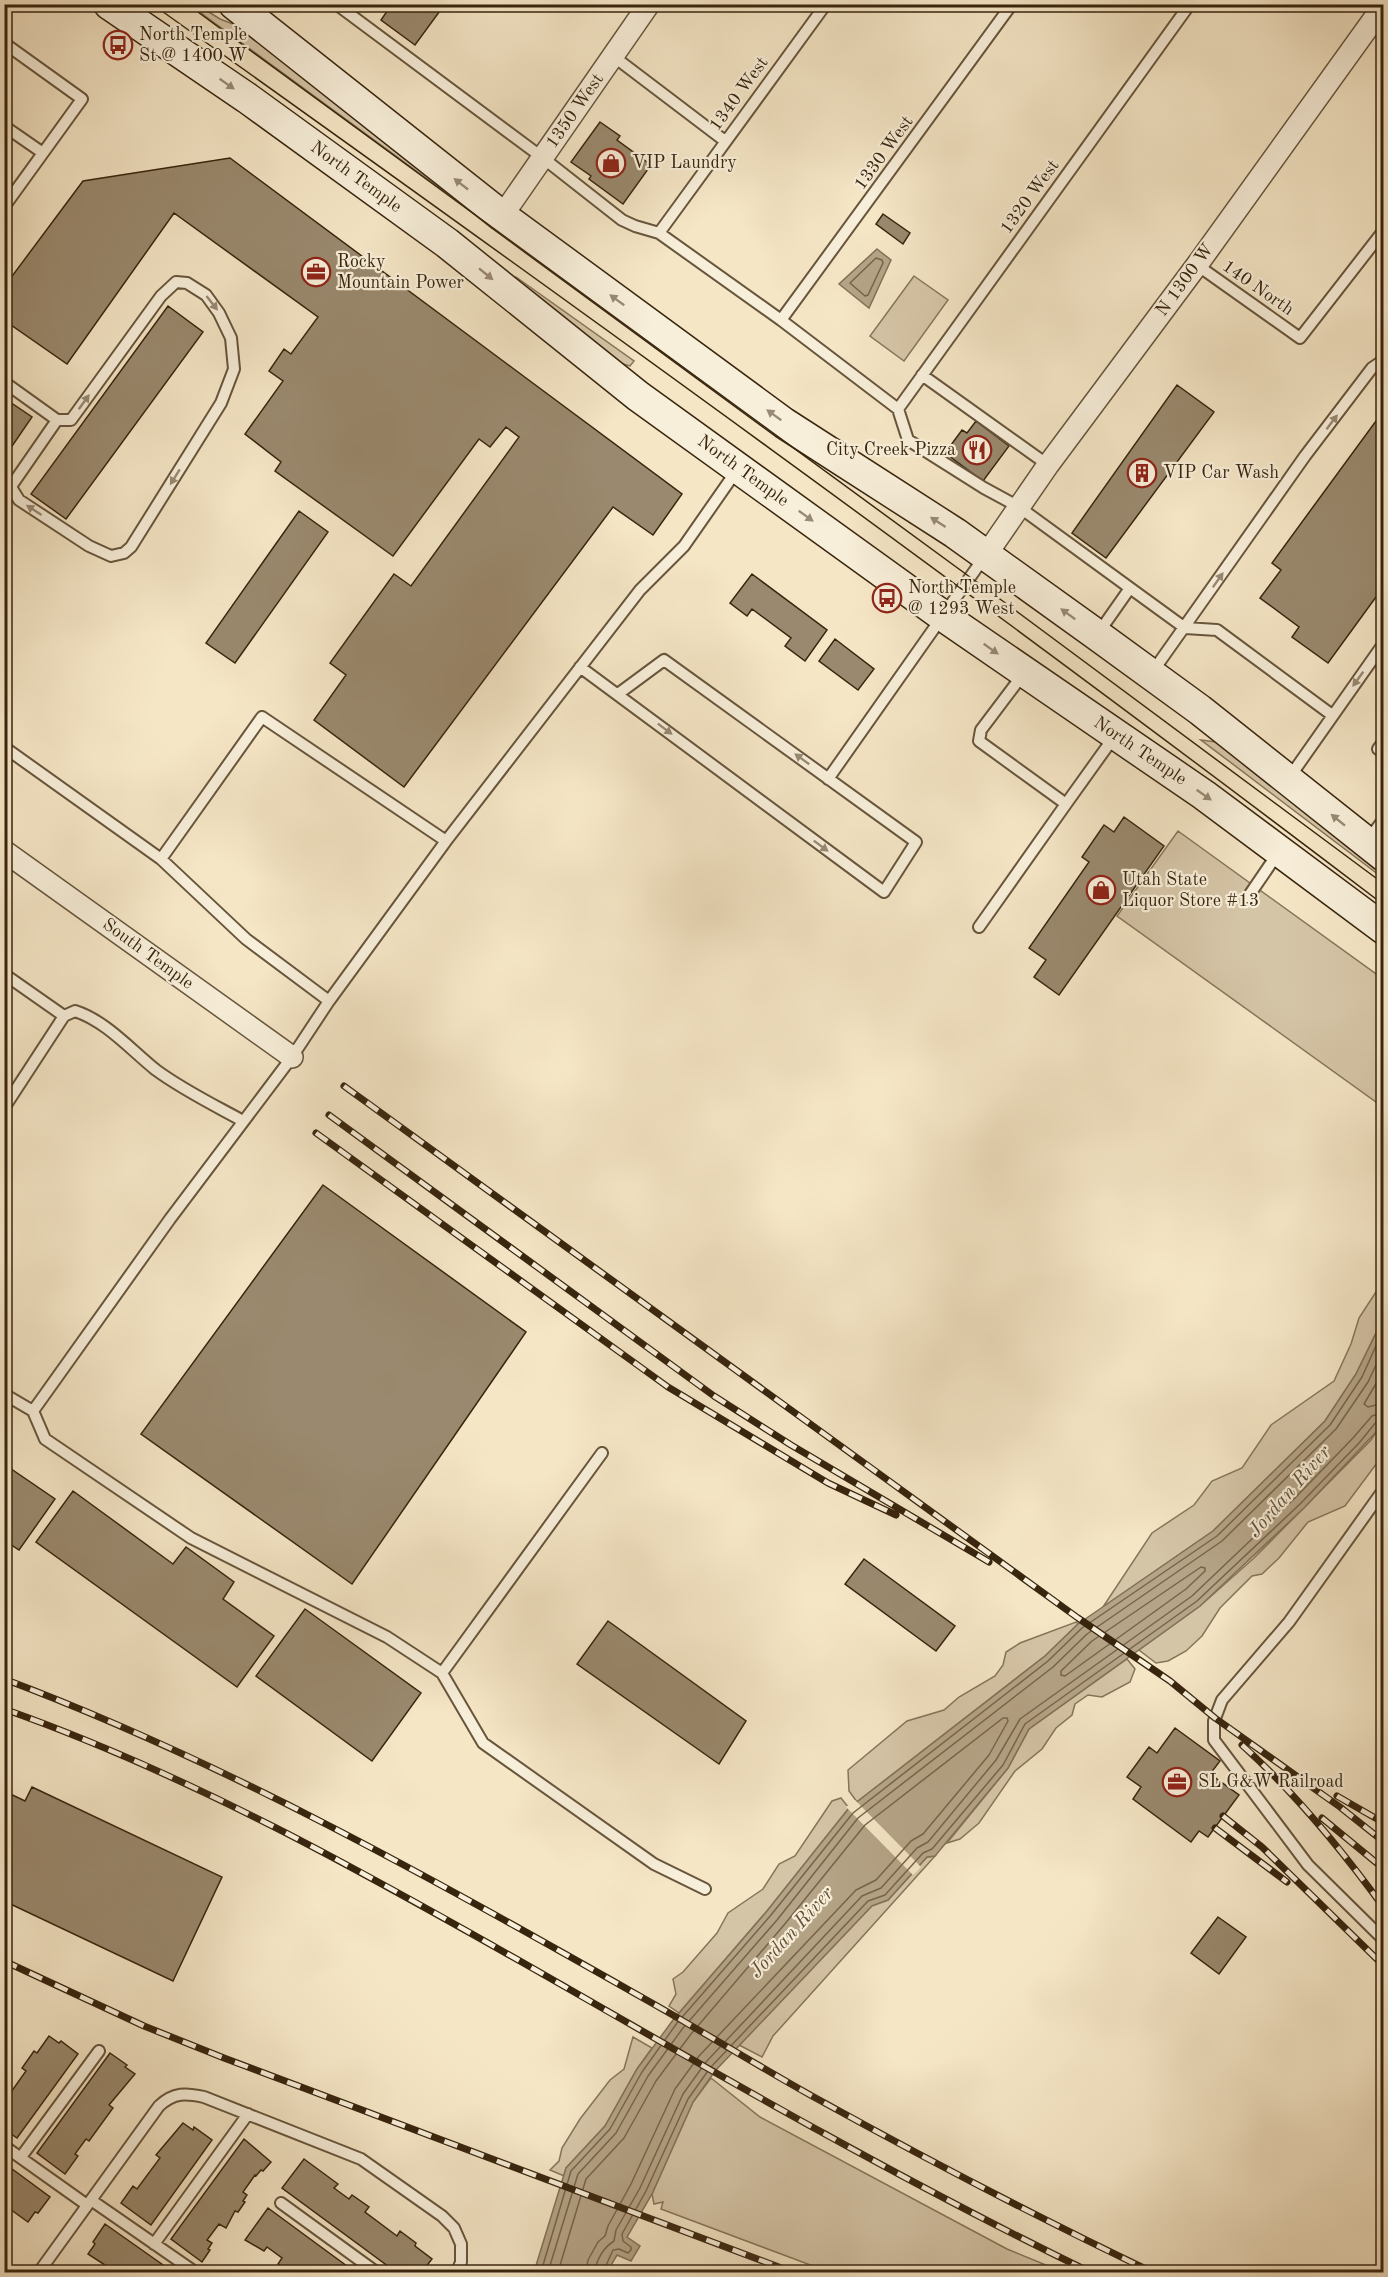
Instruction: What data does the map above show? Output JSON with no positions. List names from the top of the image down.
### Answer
{
  "streets": {
    "main road": ["North Temple"],
    "street": ["1350 West", "N 1300 W", "South Temple"],
    "lane": [
      "1340 West",
      "1330 West",
      "1320 West",
      "140 North"
    ]
  },
  "crossings": [
    ["N 1300 W", "140 North"]
  ],
  "water": ["Jordan River"],
  "places": {
    "bus stop": ["North Temple St @ 1400 W", "North Temple @ 1293 West"],
    "shop": ["VIP Laundry", "Utah State Liquor Store #13"],
    "office": ["Rocky Mountain Power", "SL G&W Railroad"],
    "restaurant": ["City Creek Pizza"],
    "building": ["VIP Car Wash"]
  }
}
